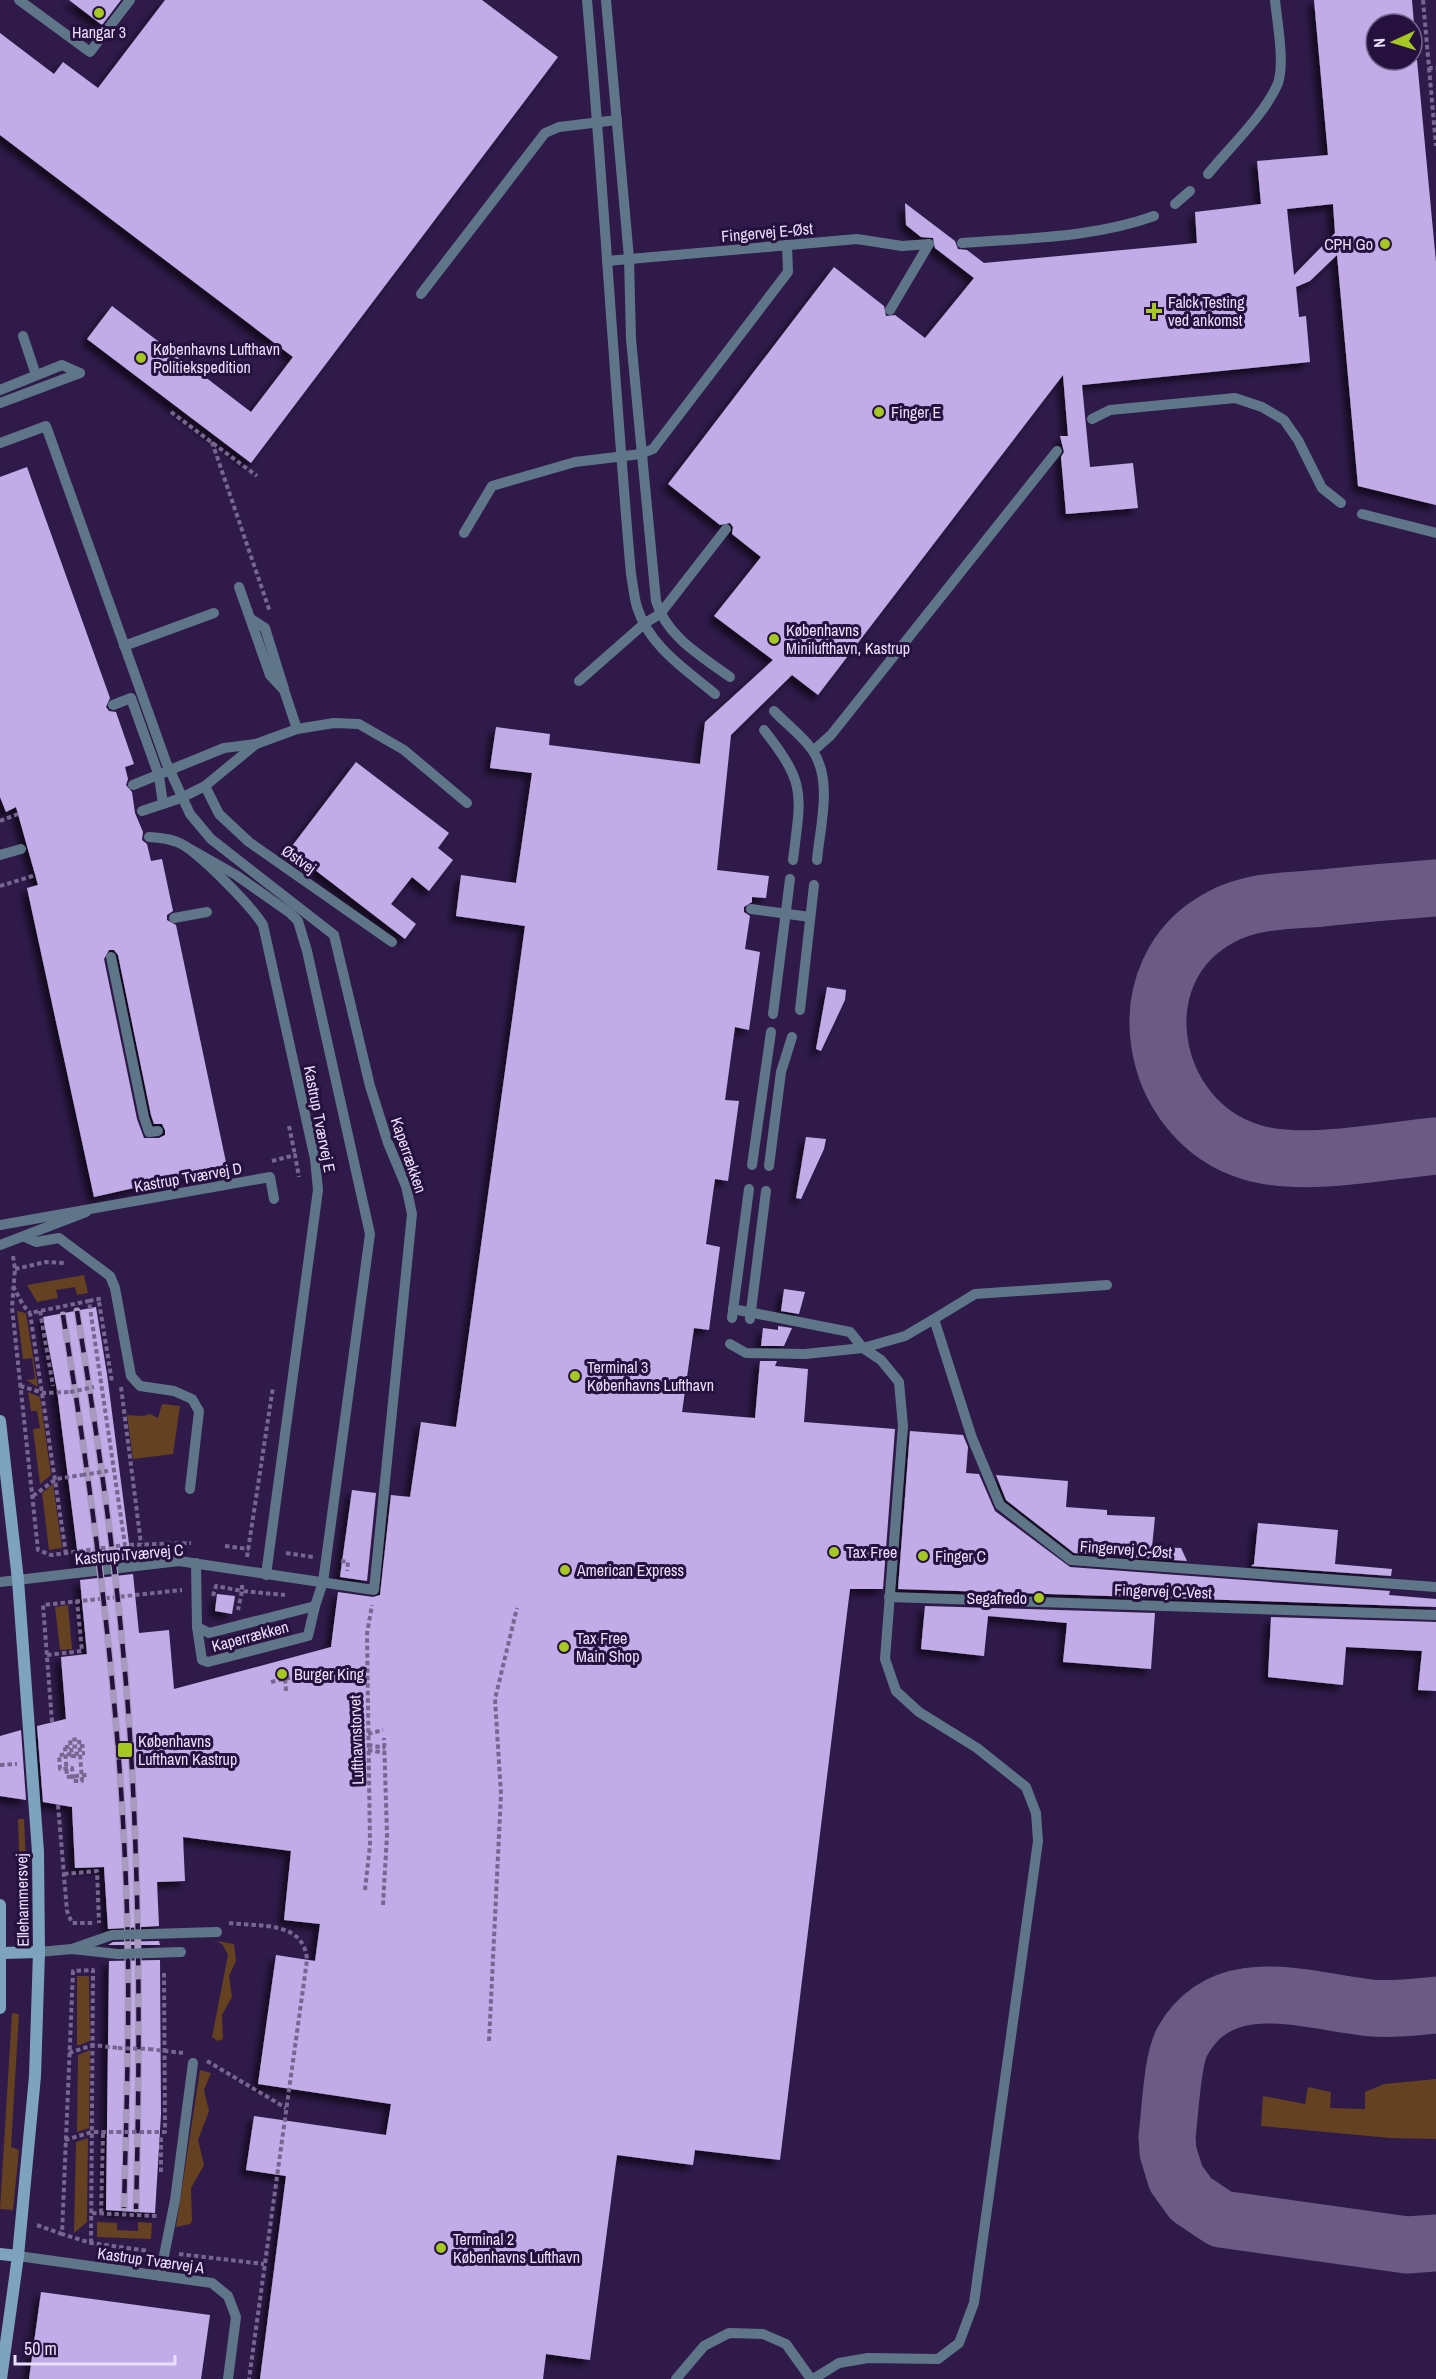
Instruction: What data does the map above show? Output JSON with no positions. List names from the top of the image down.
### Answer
{
  "streets": {
    "street": ["Ellehammersvej"],
    "lane": [
      "Fingervej E-Øst",
      "Østvej",
      "Kastrup Tværvej E",
      "Kaperrækken",
      "Kastrup Tværvej D",
      "Fingervej C-Øst",
      "Kastrup Tværvej C",
      "Fingervej C-Vest",
      "Kastrup Tværvej A"
    ],
    "path": ["Lufthavnstorvet"]
  },
  "crossings": [
    ["Kastrup Tværvej E", "Kaperrækken"],
    ["Kastrup Tværvej E", "Kastrup Tværvej C"],
    ["Kaperrækken", "Kastrup Tværvej C"],
    ["Kaperrækken", "Lufthavnstorvet"],
    ["Kastrup Tværvej C", "Ellehammersvej"],
    ["Ellehammersvej", "Kastrup Tværvej A"]
  ],
  "places": {
    "other": [
      "Hangar 3",
      "CPH Go",
      "Københavns Lufthavn Politiekspedition",
      "Finger E",
      "Københavns Minilufthavn, Kastrup",
      "Terminal 3 Københavns Lufthavn",
      "Tax Free",
      "Finger C",
      "American Express",
      "Segafredo",
      "Tax Free Main Shop",
      "Burger King",
      "Terminal 2 Københavns Lufthavn"
    ],
    "health": ["Falck Testing ved ankomst"],
    "transit": ["Københavns Lufthavn Kastrup"]
  },
  "scale_bar": "50 m",
  "north": "left"
}
